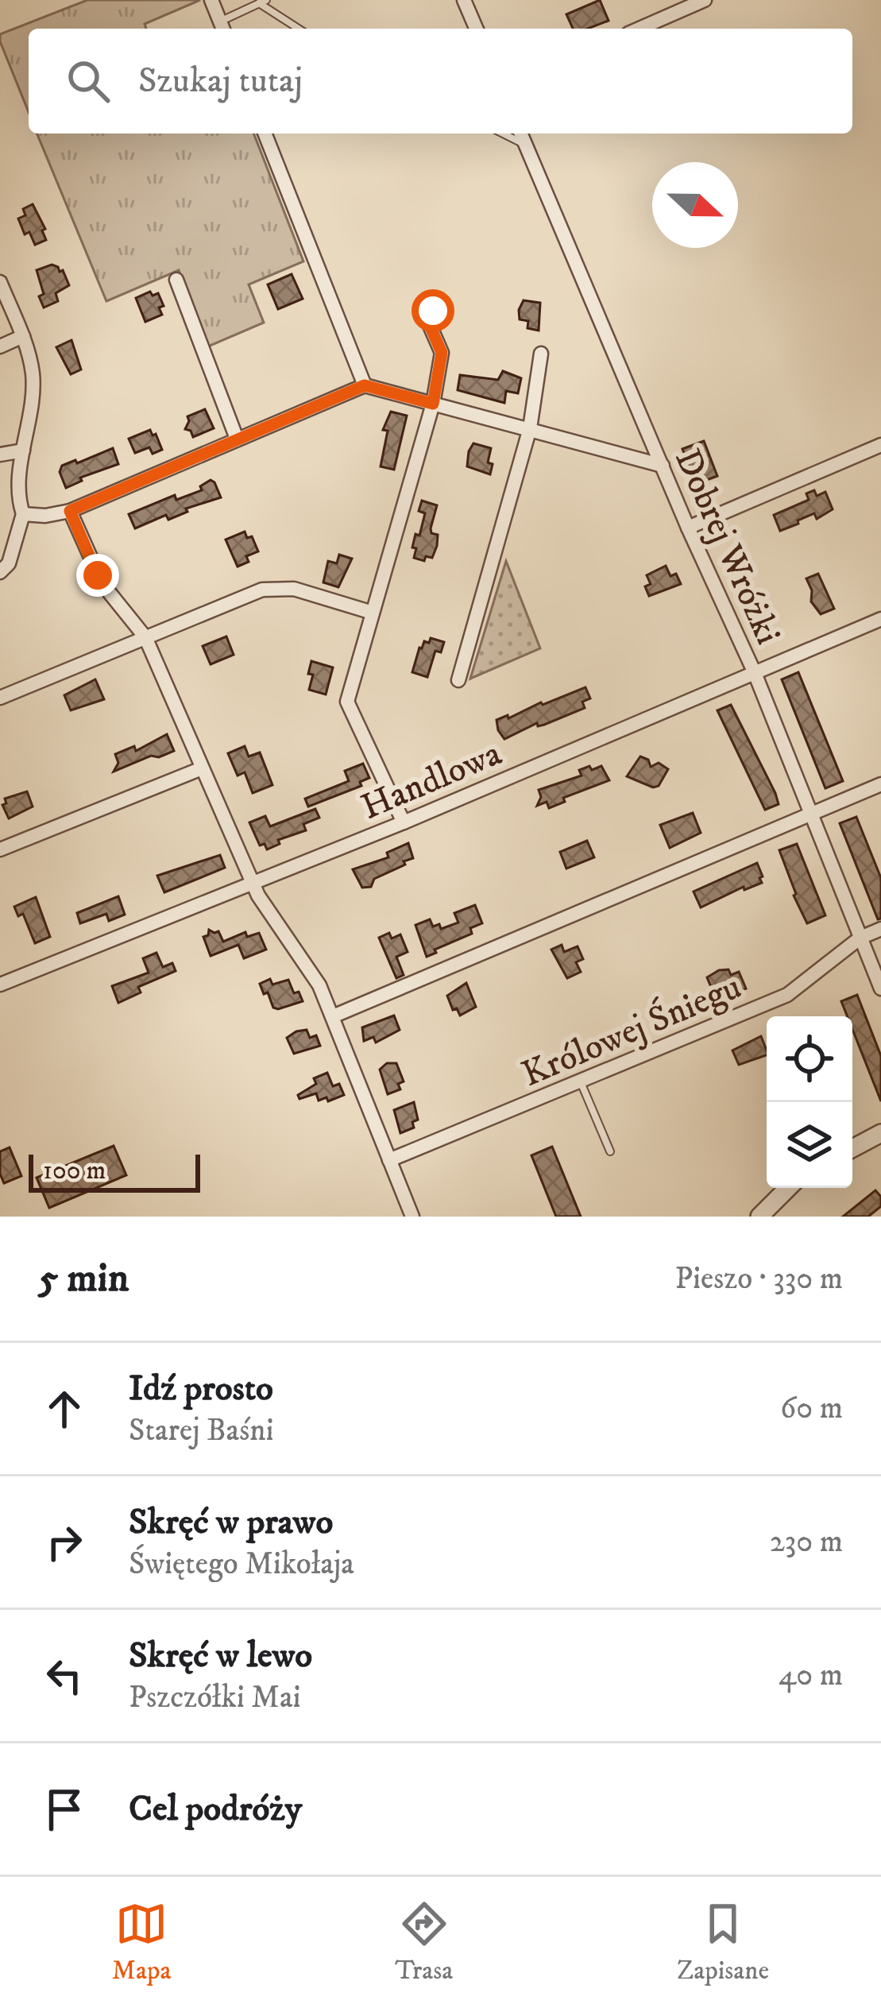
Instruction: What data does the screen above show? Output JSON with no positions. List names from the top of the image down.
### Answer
{
  "streets": {
    "street": ["Dobrej Wróżki", "Handlowa", "Królowej Śniegu"]
  },
  "crossings": [
    ["Dobrej Wróżki", "Handlowa"],
    ["Dobrej Wróżki", "Królowej Śniegu"]
  ],
  "scale_bar": "100 m",
  "north": "right",
  "page": {
    "search": "Szukaj tutaj",
    "scale": "100 m",
    "heading": ["5 min", "Pieszo · 330 m"],
    "list": [
      ["Idź prosto", "Starej Baśni", "60 m"],
      ["Skręć w prawo", "Świętego Mikołaja", "230 m"],
      ["Skręć w lewo", "Pszczółki Mai", "40 m"],
      "Cel podróży"
    ],
    "nav": ["Mapa", "Trasa", "Zapisane"]
  }
}
